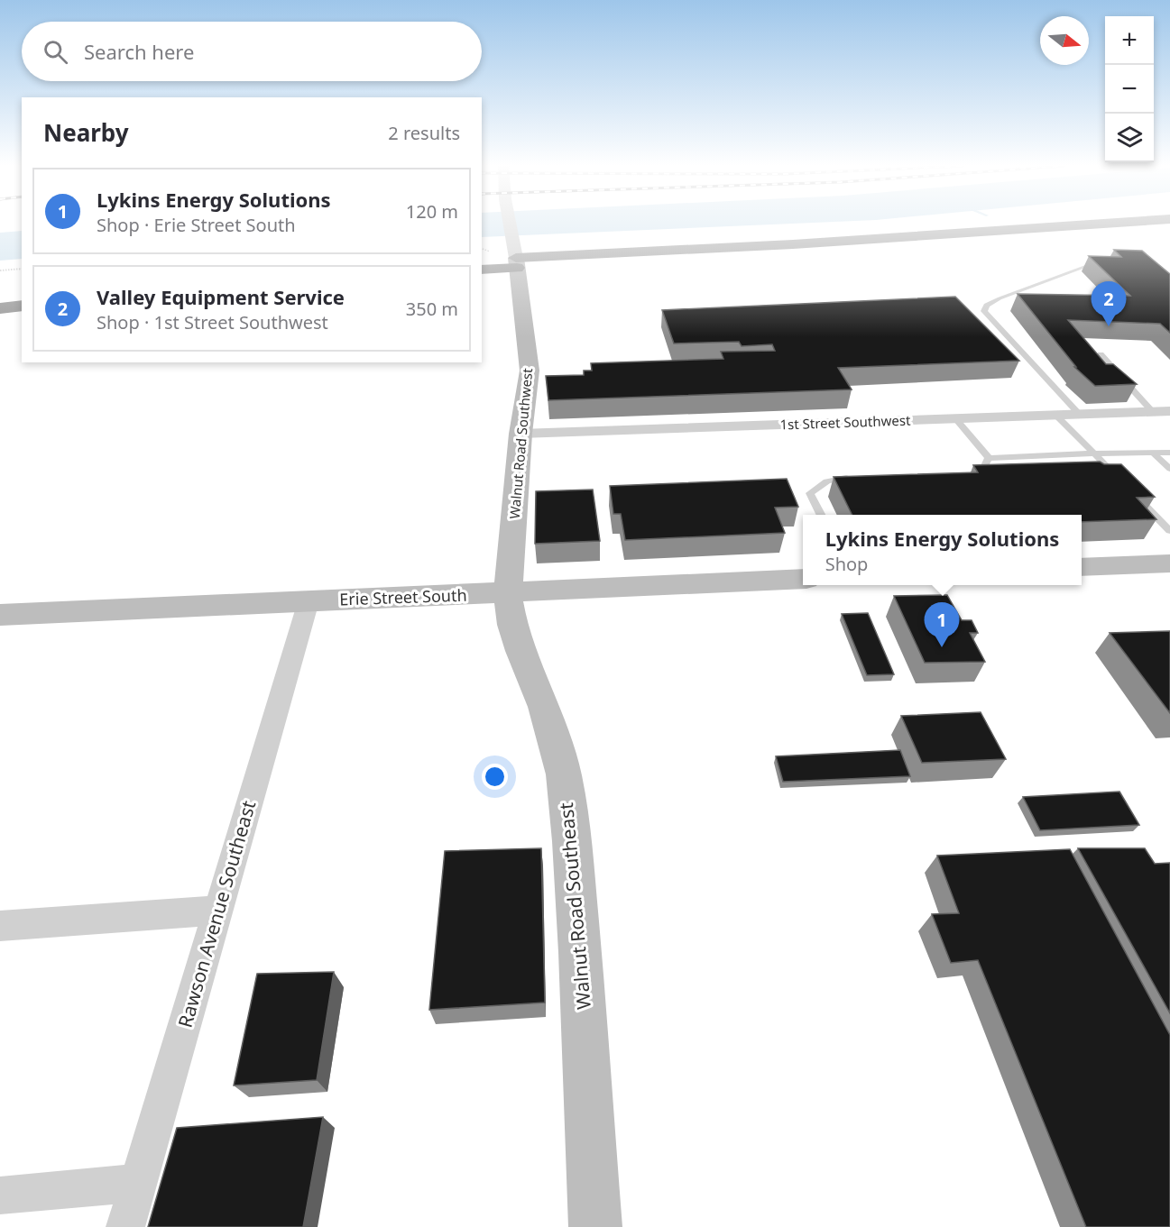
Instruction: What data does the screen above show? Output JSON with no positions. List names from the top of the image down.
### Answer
{
  "streets": {
    "main road": ["Walnut Road Southwest", "Erie Street South", "Walnut Road Southeast"],
    "street": ["1st Street Southwest", "Rawson Avenue Southeast"]
  },
  "crossings": [
    ["1st Street Southwest", "Walnut Road Southwest"],
    ["Walnut Road Southwest", "Erie Street South"],
    ["Walnut Road Southwest", "Walnut Road Southeast"],
    ["Erie Street South", "Walnut Road Southeast"],
    ["Erie Street South", "Rawson Avenue Southeast"]
  ],
  "north": "right",
  "page": {
    "map_buttons": ["+", "−"],
    "search": "Search here",
    "heading": ["Nearby", "2 results"],
    "list": [
      {
        "mark": "1",
        "name": "Lykins Energy Solutions",
        "note": "Shop · Erie Street South",
        "value": "120 m"
      },
      {
        "mark": "2",
        "name": "Valley Equipment Service",
        "note": "Shop · 1st Street Southwest",
        "value": "350 m"
      }
    ],
    "pins": ["2", "1"],
    "popup": ["Lykins Energy Solutions", "Shop"]
  }
}
